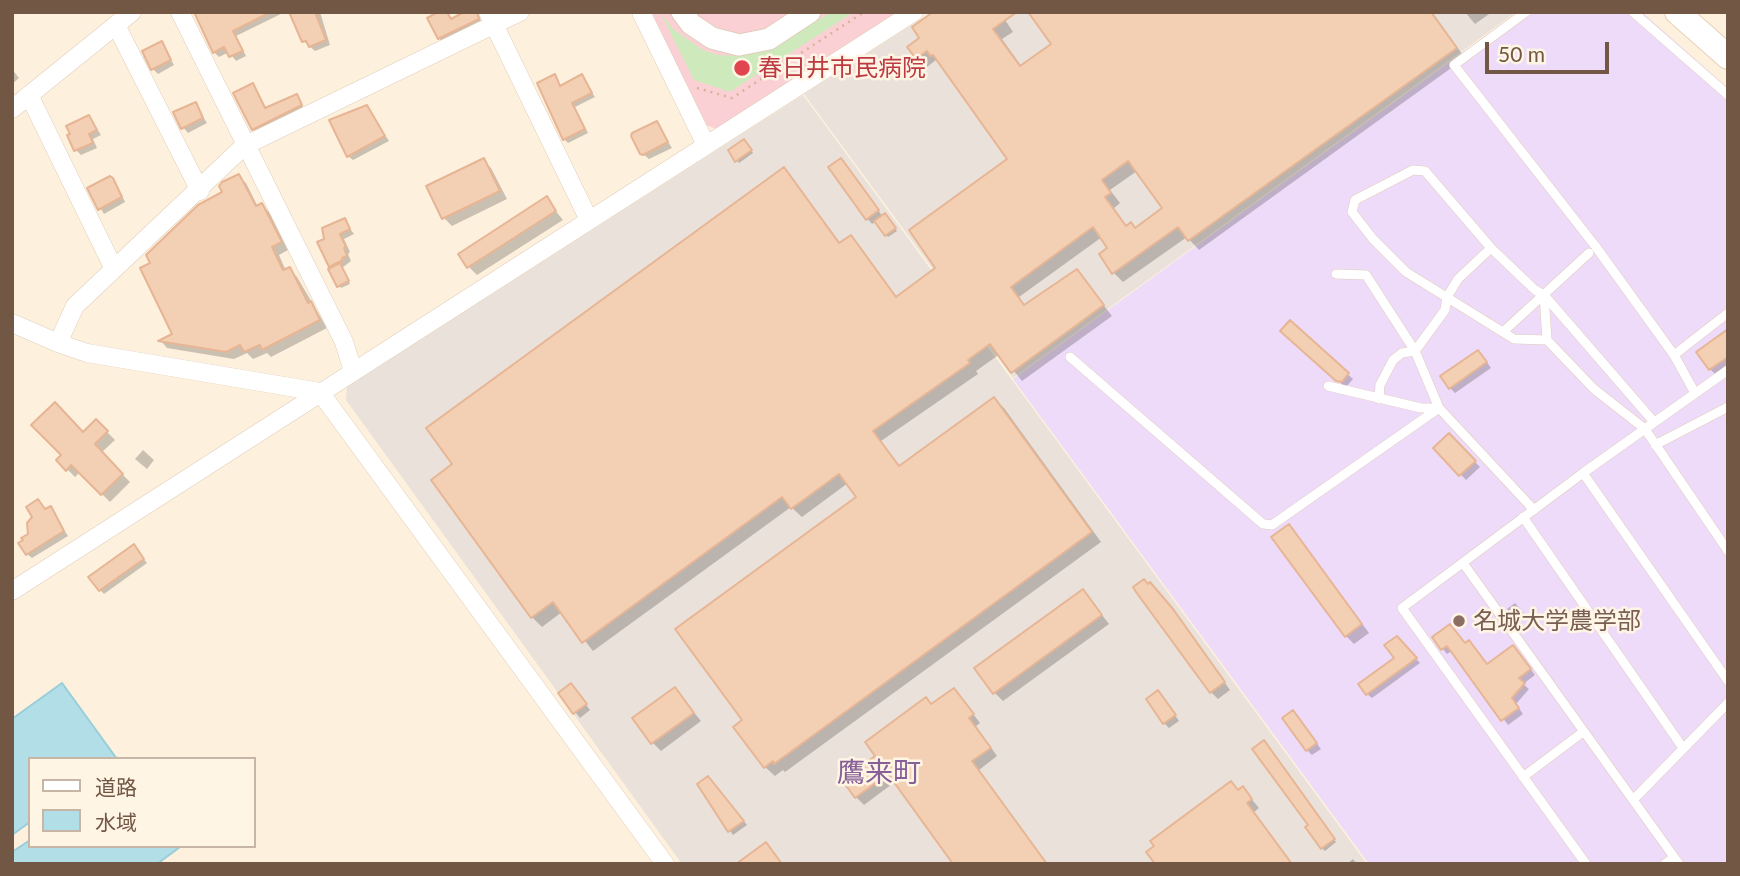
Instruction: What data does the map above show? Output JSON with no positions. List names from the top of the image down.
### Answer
{
  "districts": ["鷹来町"],
  "places": ["春日井市民病院", "名城大学農学部"],
  "legend": ["道路", "水域"],
  "scale_bar": "50 m"
}
